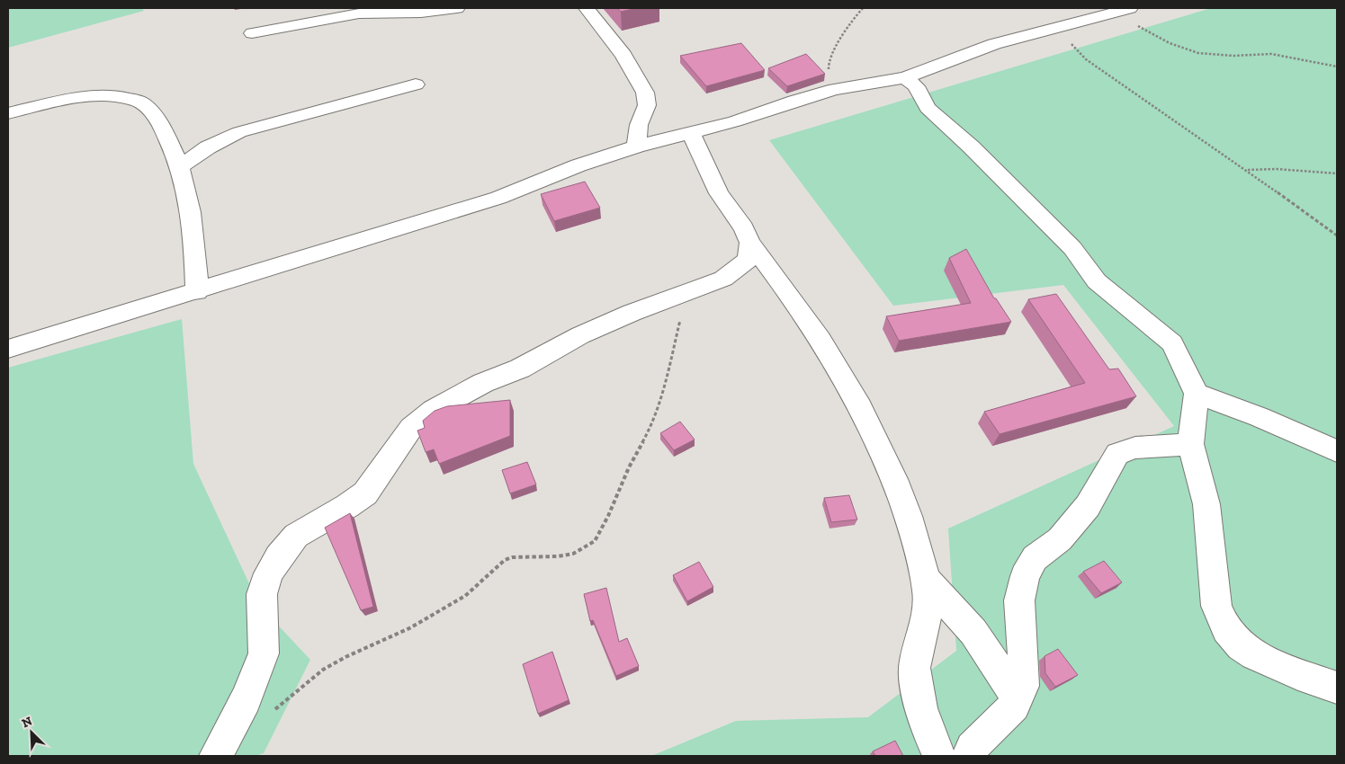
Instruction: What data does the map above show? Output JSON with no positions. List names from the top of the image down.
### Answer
{
  "north": "top left"
}
